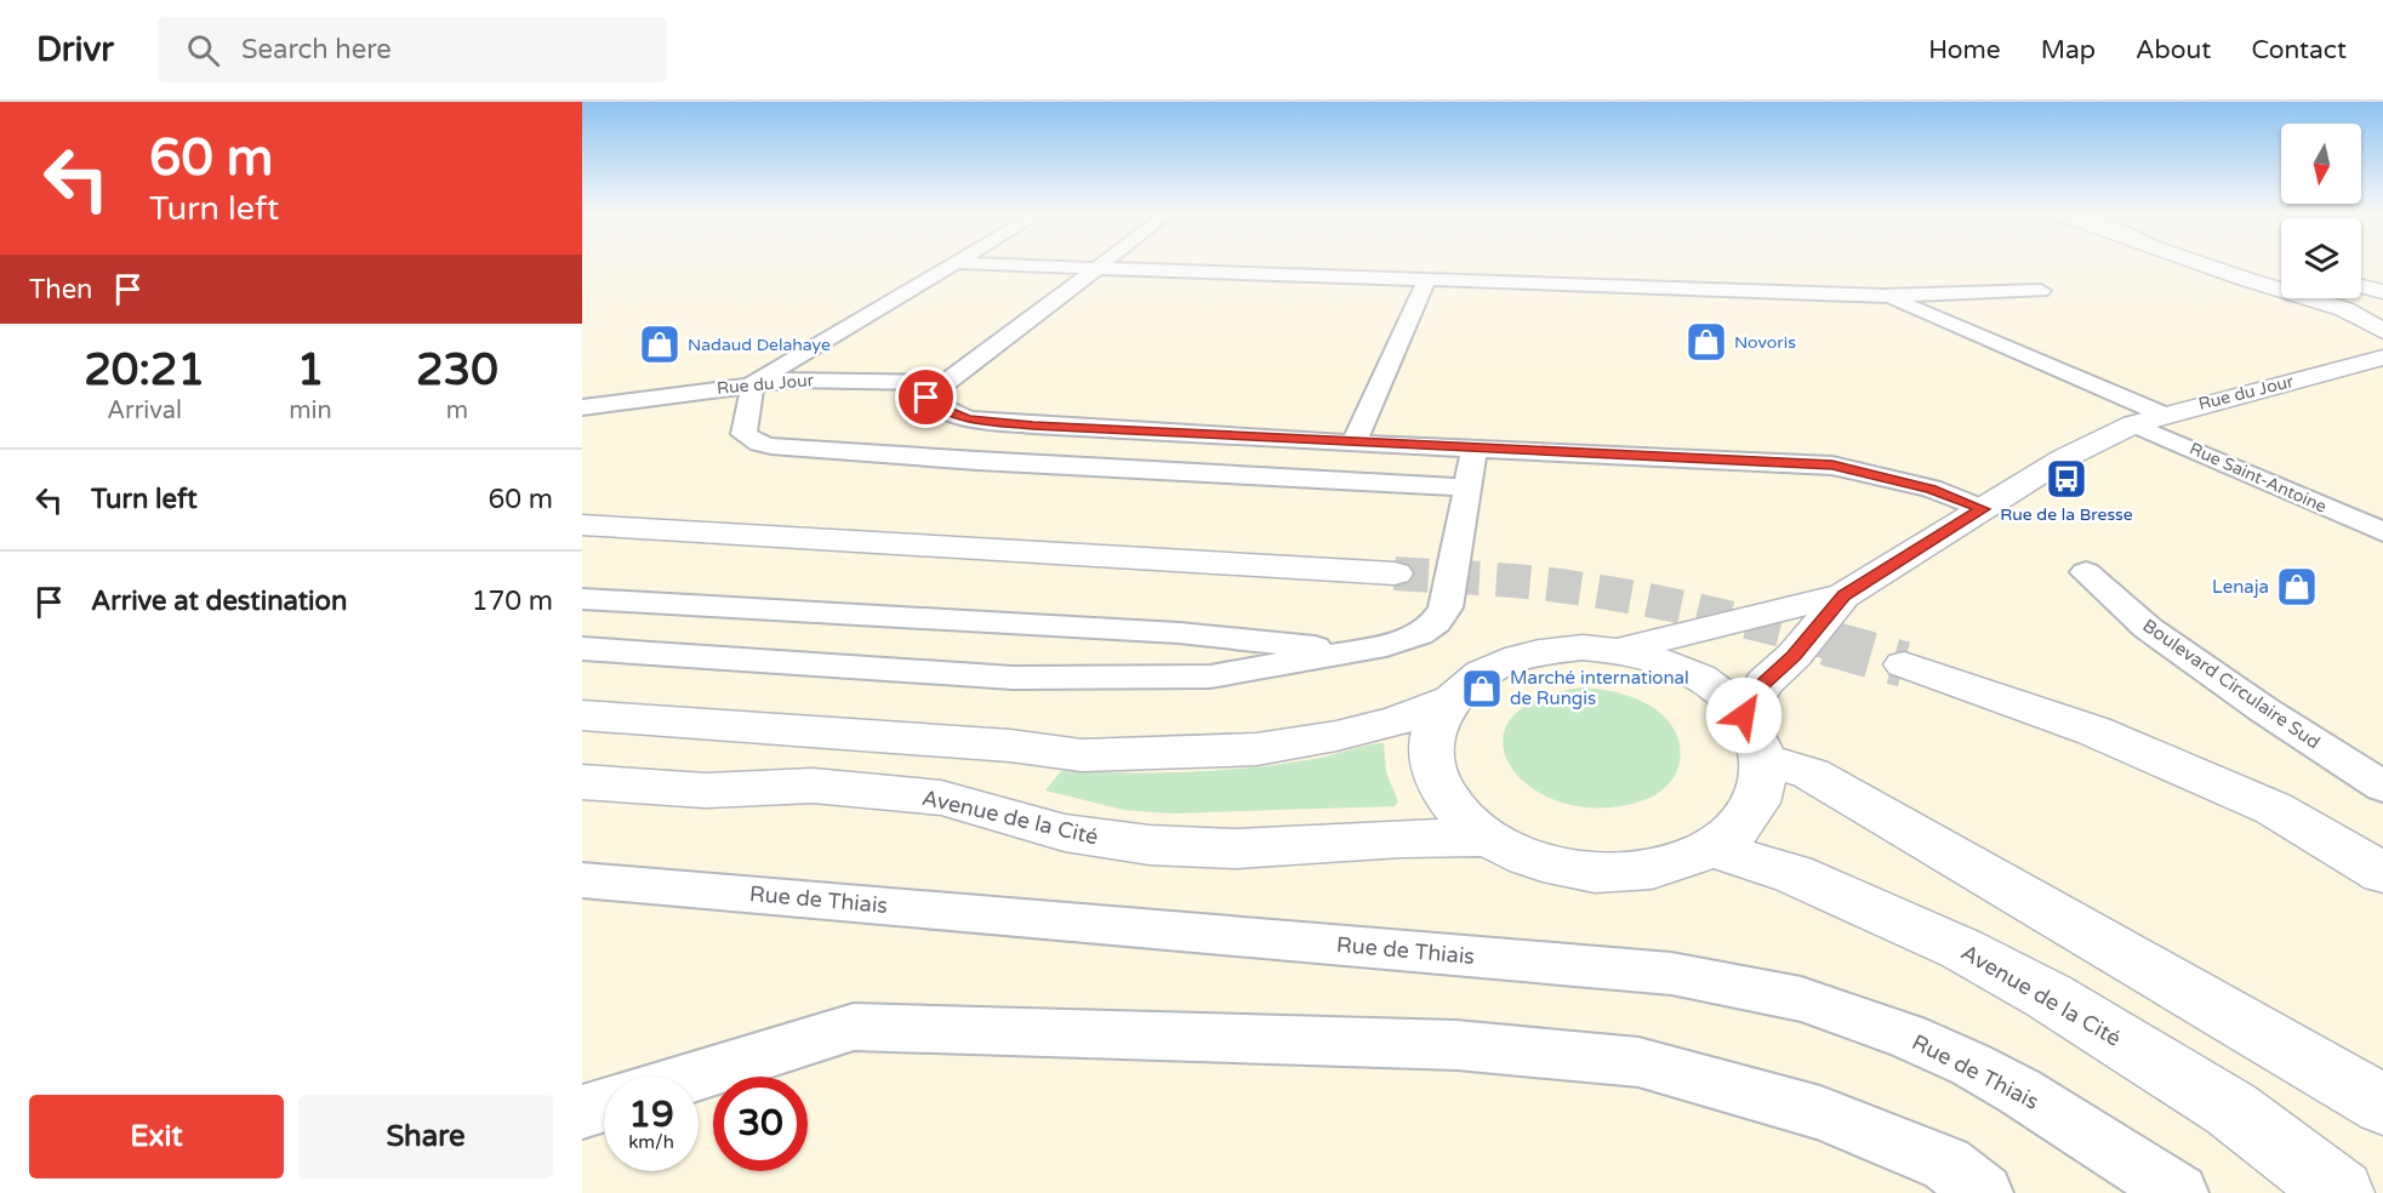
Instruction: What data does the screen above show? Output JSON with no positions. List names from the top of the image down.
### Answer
{
  "streets": {
    "street": ["Rue du Jour", "Avenue de la Cité"],
    "lane": ["Rue Saint-Antoine", "Boulevard Circulaire Sud", "Rue de Thiais"]
  },
  "crossings": [
    ["Rue du Jour", "Rue Saint-Antoine"]
  ],
  "places": {
    "shop": [
      "Novoris",
      "Nadaud Delahaye",
      "Lenaja",
      "Marché international de Rungis"
    ],
    "bus stop": ["Rue de la Bresse"]
  },
  "north": "bottom",
  "page": {
    "header": "Drivr",
    "search": "Search here",
    "nav": [
      "Home",
      "Map",
      "About",
      "Contact"
    ],
    "turn": ["60 m", "Turn left"],
    "then": "Then",
    "eta": [
      "20:21",
      "Arrival",
      "1",
      "min",
      "230",
      "m"
    ],
    "list": [
      {
        "name": "Turn left",
        "value": "60 m"
      },
      {
        "name": "Arrive at destination",
        "value": "170 m"
      }
    ],
    "speed": "19 km/h",
    "limit": "30",
    "buttons": ["Exit", "Share"]
  }
}
